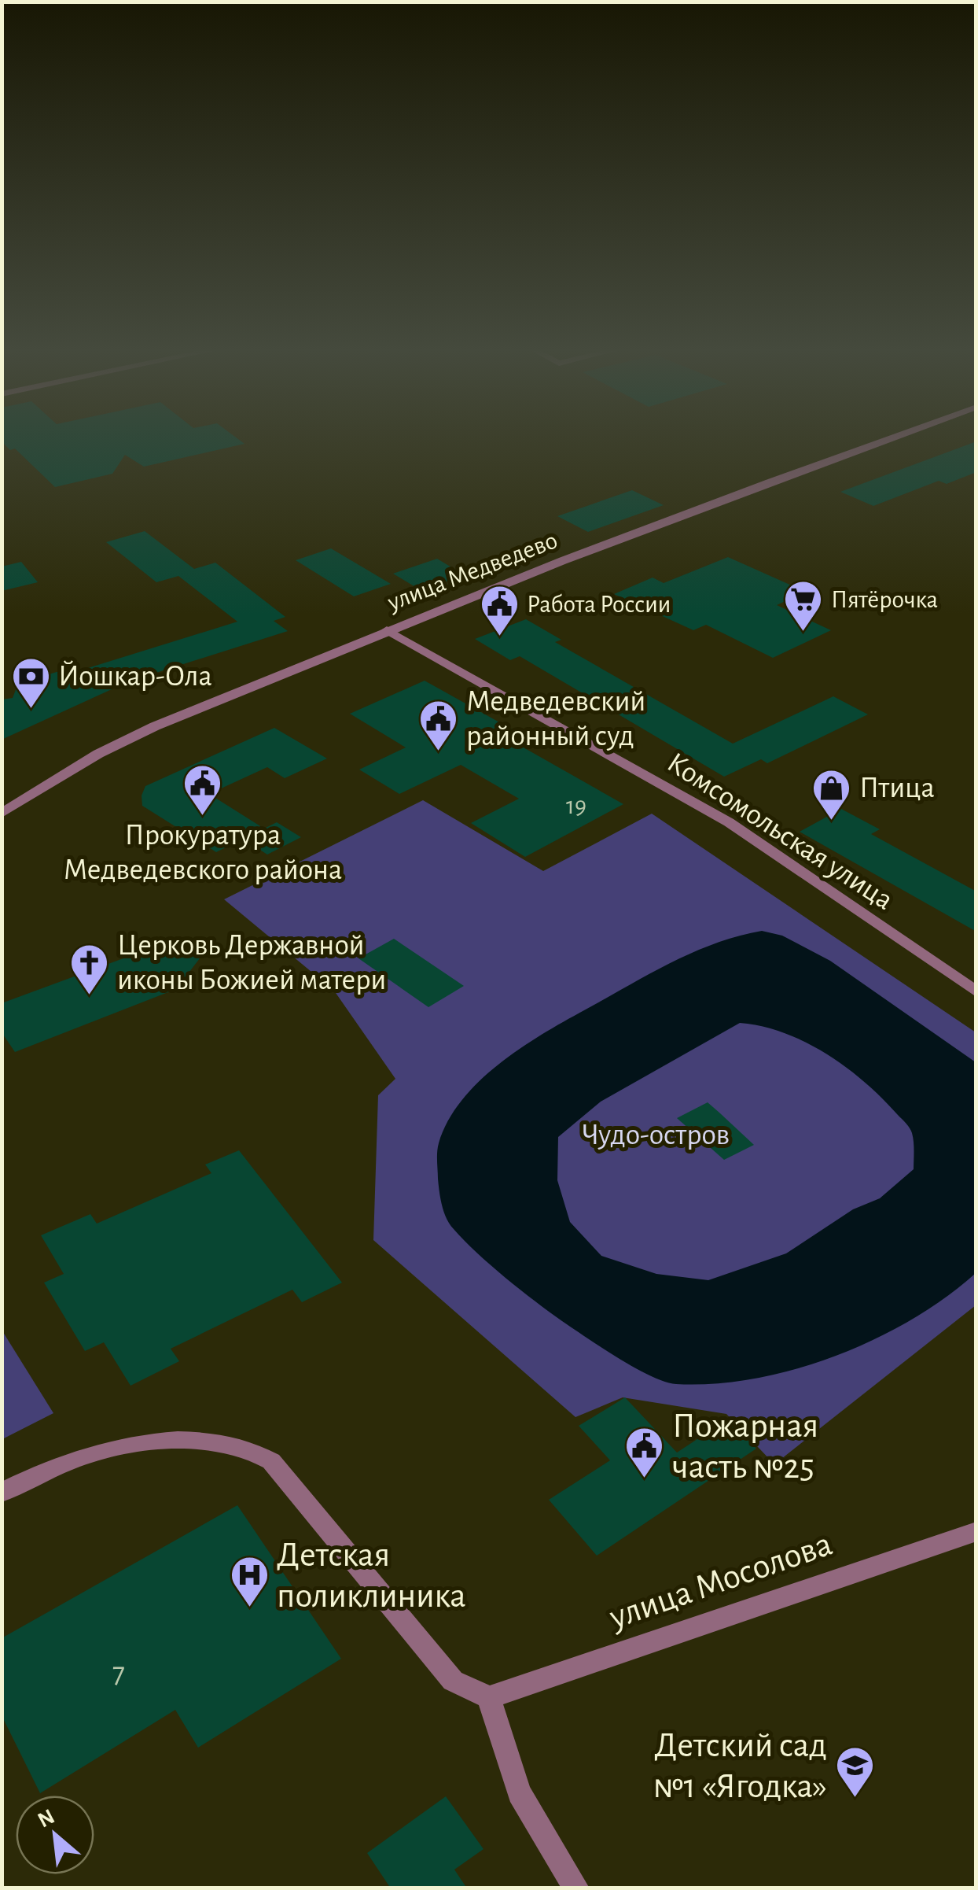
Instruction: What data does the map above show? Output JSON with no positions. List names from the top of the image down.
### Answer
{
  "streets": {
    "street": ["улица Медведево", "Комсомольская улица", "улица Мосолова"]
  },
  "crossings": [
    ["улица Медведево", "Комсомольская улица"]
  ],
  "parks": ["Чудо-остров"],
  "places": {
    "supermarket": ["Пятёрочка"],
    "public building": [
      "Работа России",
      "Медведевский районный суд",
      "Прокуратура Медведевского района",
      "Пожарная часть №25"
    ],
    "bank": ["Йошкар-Ола"],
    "shop": ["Птица"],
    "church": ["Церковь Державной иконы Божией матери"],
    "hospital": ["Детская поликлиника"],
    "school or university": ["Детский сад №1 «Ягодка»"]
  },
  "house_numbers": ["19", "7"],
  "north": "top left"
}
